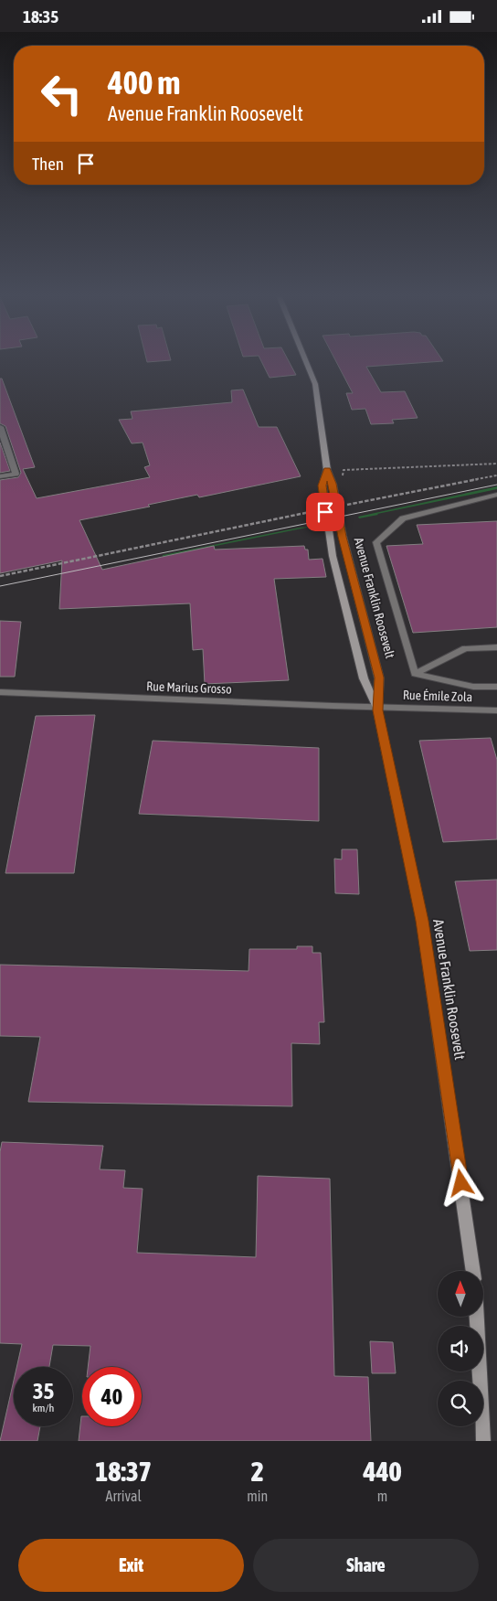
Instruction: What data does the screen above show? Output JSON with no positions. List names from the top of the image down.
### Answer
{
  "streets": {
    "street": ["Avenue Franklin Roosevelt", "Rue Marius Grosso", "Rue Émile Zola"]
  },
  "crossings": [
    ["Avenue Franklin Roosevelt", "Rue Marius Grosso"],
    ["Avenue Franklin Roosevelt", "Rue Émile Zola"],
    ["Rue Marius Grosso", "Rue Émile Zola"]
  ],
  "north": "top",
  "page": {
    "status": "18:35",
    "turn": ["400 m", "Avenue Franklin Roosevelt"],
    "then": "Then",
    "speed": "35 km/h",
    "limit": "40",
    "eta": [
      "18:37",
      "Arrival",
      "2",
      "min",
      "440",
      "m"
    ],
    "buttons": ["Exit", "Share"]
  }
}
